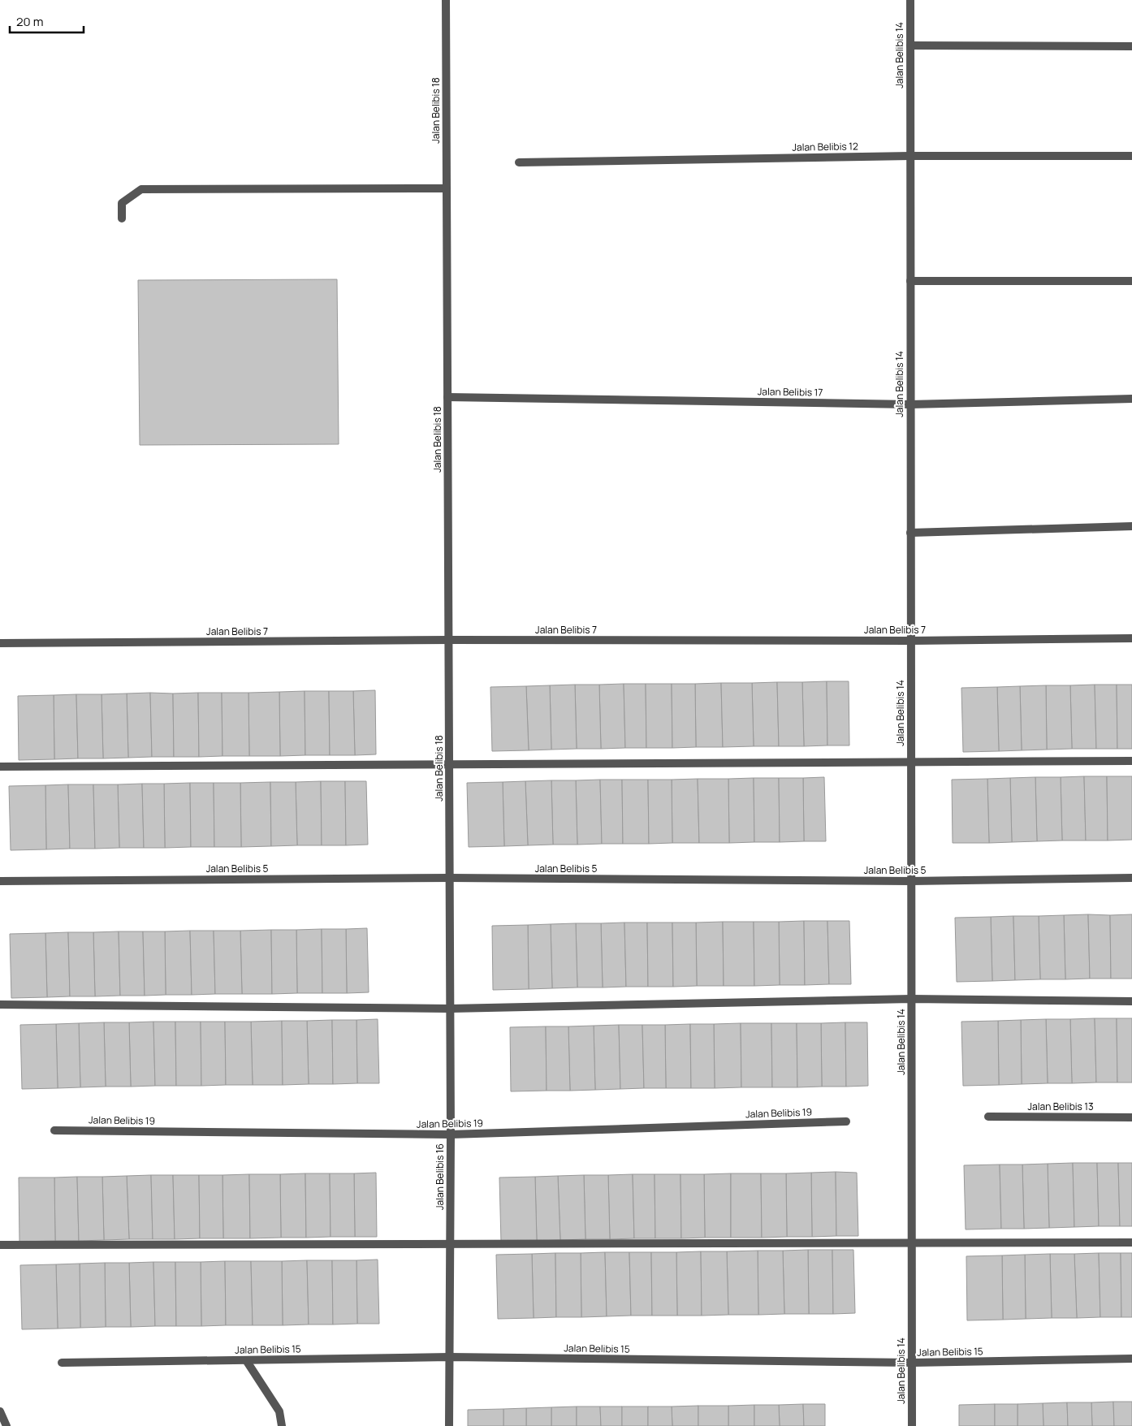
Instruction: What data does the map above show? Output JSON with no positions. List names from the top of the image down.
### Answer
{
  "streets": {
    "street": [
      "Jalan Belibis 14",
      "Jalan Belibis 18",
      "Jalan Belibis 12",
      "Jalan Belibis 17",
      "Jalan Belibis 7",
      "Jalan Belibis 5",
      "Jalan Belibis 13",
      "Jalan Belibis 19",
      "Jalan Belibis 16",
      "Jalan Belibis 15"
    ]
  },
  "crossings": [
    ["Jalan Belibis 14", "Jalan Belibis 12"],
    ["Jalan Belibis 14", "Jalan Belibis 17"],
    ["Jalan Belibis 14", "Jalan Belibis 7"],
    ["Jalan Belibis 14", "Jalan Belibis 5"],
    ["Jalan Belibis 14", "Jalan Belibis 15"],
    ["Jalan Belibis 18", "Jalan Belibis 17"],
    ["Jalan Belibis 18", "Jalan Belibis 7"],
    ["Jalan Belibis 18", "Jalan Belibis 5"],
    ["Jalan Belibis 18", "Jalan Belibis 16"],
    ["Jalan Belibis 5", "Jalan Belibis 16"],
    ["Jalan Belibis 19", "Jalan Belibis 16"],
    ["Jalan Belibis 16", "Jalan Belibis 15"]
  ],
  "scale_bar": "20 m"
}
